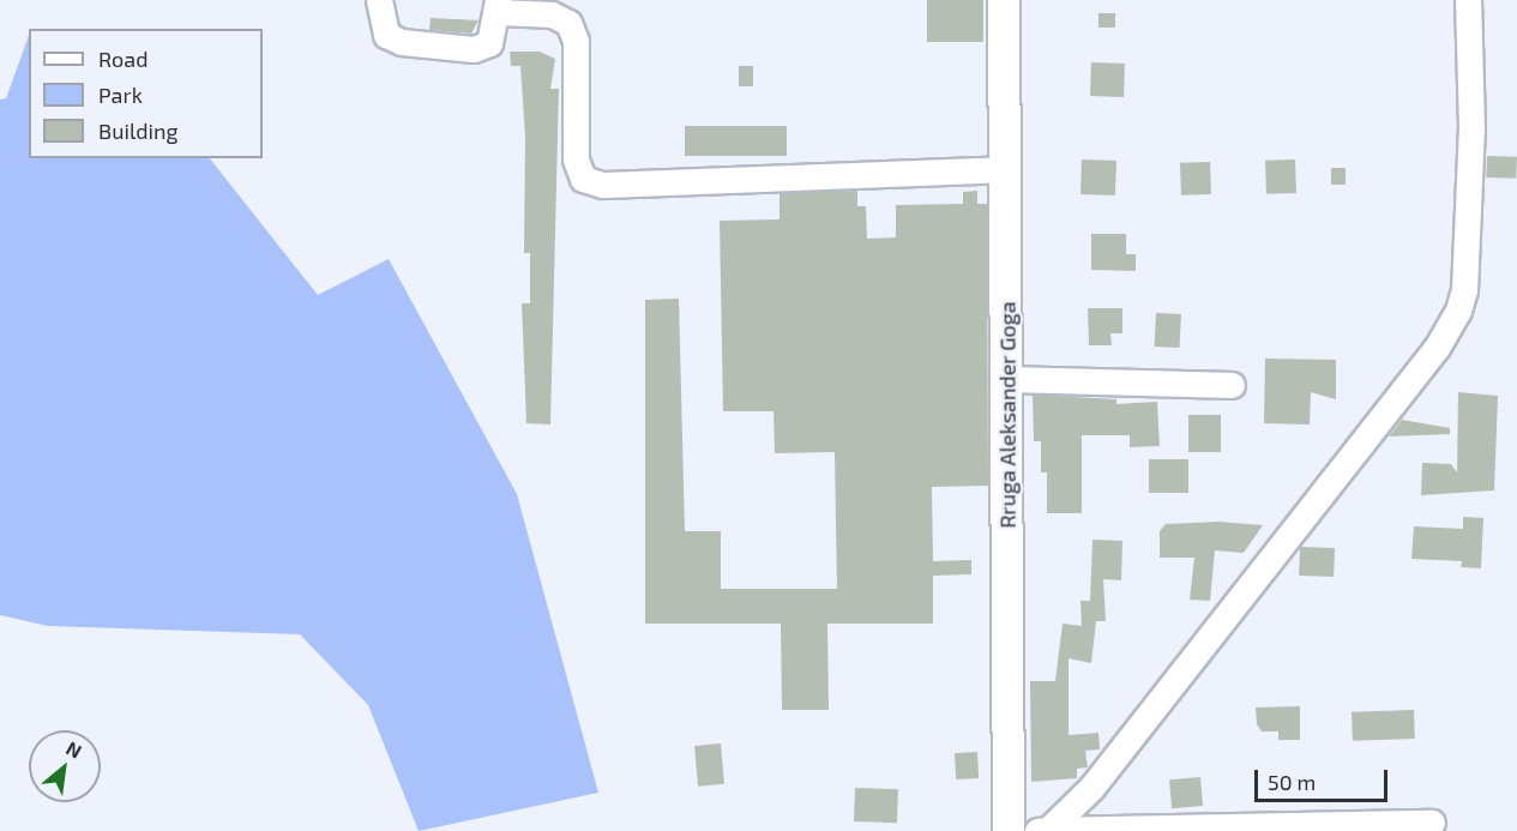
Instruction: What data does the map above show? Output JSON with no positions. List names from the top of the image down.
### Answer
{
  "streets": {
    "main road": ["Rruga Aleksander Goga"]
  },
  "legend": ["Road", "Park", "Building"],
  "scale_bar": "50 m",
  "north": "top right"
}
